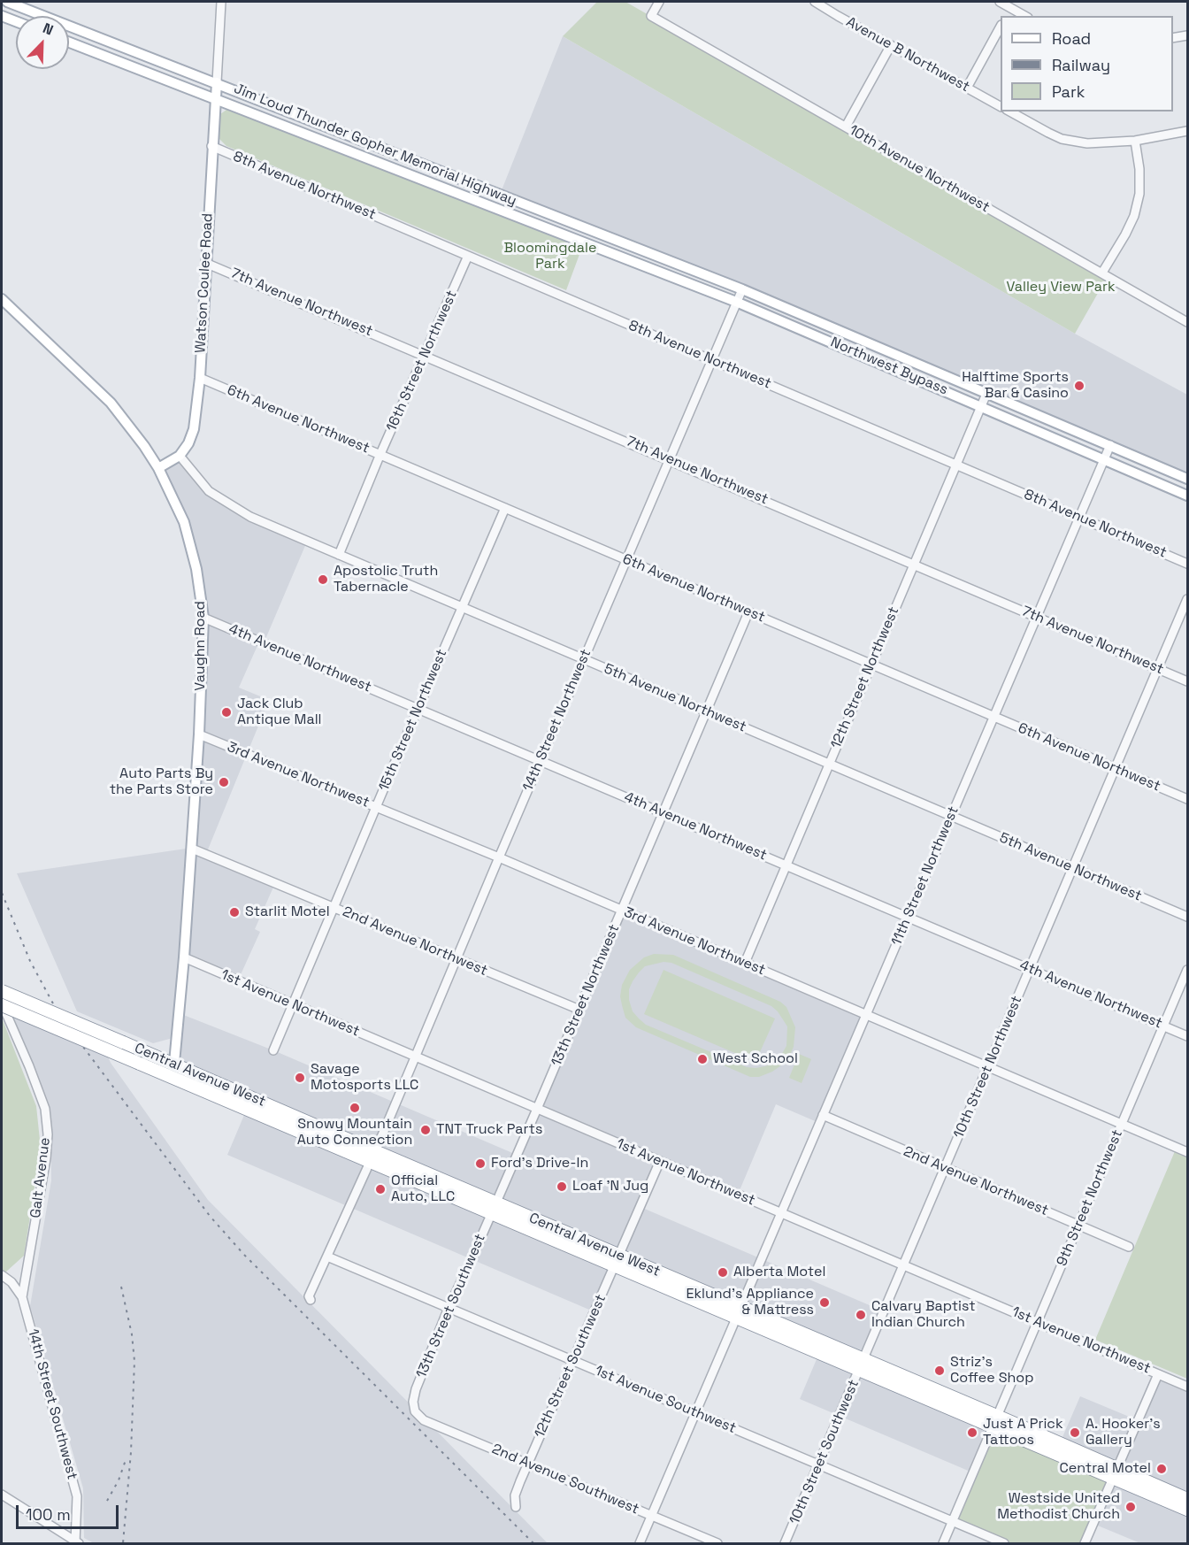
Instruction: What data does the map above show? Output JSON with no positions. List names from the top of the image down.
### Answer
{
  "streets": {
    "highway": ["Central Avenue West"],
    "main road": [
      "Jim Loud Thunder Gopher Memorial Highway",
      "Watson Coulee Road",
      "Northwest Bypass",
      "Vaughn Road"
    ],
    "street": [
      "Avenue B Northwest",
      "10th Avenue Northwest",
      "8th Avenue Northwest",
      "7th Avenue Northwest",
      "16th Street Northwest",
      "6th Avenue Northwest",
      "4th Avenue Northwest",
      "12th Street Northwest",
      "5th Avenue Northwest",
      "15th Street Northwest",
      "14th Street Northwest",
      "3rd Avenue Northwest",
      "11th Street Northwest",
      "2nd Avenue Northwest",
      "13th Street Northwest",
      "1st Avenue Northwest",
      "10th Street Northwest",
      "Galt Avenue",
      "9th Street Northwest",
      "13th Street Southwest",
      "12th Street Southwest",
      "1st Avenue Southwest",
      "14th Street Southwest",
      "10th Street Southwest",
      "2nd Avenue Southwest"
    ]
  },
  "crossings": [
    ["Jim Loud Thunder Gopher Memorial Highway", "Watson Coulee Road"],
    ["Jim Loud Thunder Gopher Memorial Highway", "Northwest Bypass"],
    ["Jim Loud Thunder Gopher Memorial Highway", "14th Street Northwest"],
    ["8th Avenue Northwest", "Watson Coulee Road"],
    ["8th Avenue Northwest", "16th Street Northwest"],
    ["8th Avenue Northwest", "12th Street Northwest"],
    ["8th Avenue Northwest", "14th Street Northwest"],
    ["8th Avenue Northwest", "11th Street Northwest"],
    ["Watson Coulee Road", "7th Avenue Northwest"],
    ["Watson Coulee Road", "6th Avenue Northwest"],
    ["Watson Coulee Road", "5th Avenue Northwest"],
    ["7th Avenue Northwest", "16th Street Northwest"],
    ["7th Avenue Northwest", "12th Street Northwest"],
    ["7th Avenue Northwest", "14th Street Northwest"],
    ["7th Avenue Northwest", "11th Street Northwest"],
    ["7th Avenue Northwest", "10th Street Northwest"],
    ["16th Street Northwest", "6th Avenue Northwest"],
    ["16th Street Northwest", "5th Avenue Northwest"],
    ["Northwest Bypass", "12th Street Northwest"],
    ["Northwest Bypass", "14th Street Northwest"],
    ["Northwest Bypass", "11th Street Northwest"],
    ["6th Avenue Northwest", "12th Street Northwest"],
    ["6th Avenue Northwest", "15th Street Northwest"],
    ["6th Avenue Northwest", "14th Street Northwest"],
    ["6th Avenue Northwest", "11th Street Northwest"],
    ["6th Avenue Northwest", "13th Street Northwest"],
    ["6th Avenue Northwest", "10th Street Northwest"],
    ["Vaughn Road", "4th Avenue Northwest"],
    ["Vaughn Road", "3rd Avenue Northwest"],
    ["Vaughn Road", "2nd Avenue Northwest"],
    ["Vaughn Road", "1st Avenue Northwest"],
    ["Vaughn Road", "Central Avenue West"],
    ["4th Avenue Northwest", "12th Street Northwest"],
    ["4th Avenue Northwest", "15th Street Northwest"],
    ["4th Avenue Northwest", "14th Street Northwest"],
    ["4th Avenue Northwest", "11th Street Northwest"],
    ["4th Avenue Northwest", "13th Street Northwest"],
    ["4th Avenue Northwest", "10th Street Northwest"],
    ["4th Avenue Northwest", "9th Street Northwest"],
    ["12th Street Northwest", "5th Avenue Northwest"],
    ["12th Street Northwest", "3rd Avenue Northwest"],
    ["5th Avenue Northwest", "15th Street Northwest"],
    ["5th Avenue Northwest", "14th Street Northwest"],
    ["5th Avenue Northwest", "11th Street Northwest"],
    ["5th Avenue Northwest", "13th Street Northwest"],
    ["5th Avenue Northwest", "10th Street Northwest"],
    ["15th Street Northwest", "3rd Avenue Northwest"],
    ["15th Street Northwest", "2nd Avenue Northwest"],
    ["15th Street Northwest", "1st Avenue Northwest"],
    ["14th Street Northwest", "3rd Avenue Northwest"],
    ["14th Street Northwest", "2nd Avenue Northwest"],
    ["14th Street Northwest", "1st Avenue Northwest"],
    ["14th Street Northwest", "Central Avenue West"],
    ["3rd Avenue Northwest", "11th Street Northwest"],
    ["3rd Avenue Northwest", "13th Street Northwest"],
    ["3rd Avenue Northwest", "10th Street Northwest"],
    ["3rd Avenue Northwest", "9th Street Northwest"],
    ["11th Street Northwest", "2nd Avenue Northwest"],
    ["11th Street Northwest", "1st Avenue Northwest"],
    ["11th Street Northwest", "Central Avenue West"],
    ["11th Street Northwest", "1st Avenue Southwest"],
    ["11th Street Northwest", "2nd Avenue Southwest"],
    ["2nd Avenue Northwest", "13th Street Northwest"],
    ["2nd Avenue Northwest", "10th Street Northwest"],
    ["2nd Avenue Northwest", "9th Street Northwest"],
    ["13th Street Northwest", "1st Avenue Northwest"],
    ["13th Street Northwest", "Central Avenue West"],
    ["13th Street Northwest", "13th Street Southwest"],
    ["1st Avenue Northwest", "10th Street Northwest"],
    ["1st Avenue Northwest", "9th Street Northwest"],
    ["10th Street Northwest", "Central Avenue West"],
    ["10th Street Northwest", "10th Street Southwest"],
    ["Central Avenue West", "Galt Avenue"],
    ["Central Avenue West", "9th Street Northwest"],
    ["Central Avenue West", "13th Street Southwest"],
    ["Central Avenue West", "12th Street Southwest"],
    ["Central Avenue West", "10th Street Southwest"],
    ["Galt Avenue", "14th Street Southwest"],
    ["9th Street Northwest", "1st Avenue Southwest"],
    ["13th Street Southwest", "1st Avenue Southwest"],
    ["13th Street Southwest", "2nd Avenue Southwest"],
    ["12th Street Southwest", "1st Avenue Southwest"],
    ["12th Street Southwest", "2nd Avenue Southwest"],
    ["1st Avenue Southwest", "10th Street Southwest"]
  ],
  "parks": ["Bloomingdale Park", "Valley View Park"],
  "places": [
    "Halftime Sports Bar & Casino",
    "Apostolic Truth Tabernacle",
    "Jack Club Antique Mall",
    "Auto Parts By the Parts Store",
    "Starlit Motel",
    "West School",
    "Savage Motosports LLC",
    "Snowy Mountain Auto Connection",
    "TNT Truck Parts",
    "Ford's Drive-In",
    "Loaf 'N Jug",
    "Official Auto, LLC",
    "Alberta Motel",
    "Eklund's Appliance & Mattress",
    "Calvary Baptist Indian Church",
    "Striz's Coffee Shop",
    "Just A Prick Tattoos",
    "A. Hooker's Gallery",
    "Central Motel",
    "Westside United Methodist Church"
  ],
  "legend": ["Road", "Railway", "Park"],
  "scale_bar": "100 m",
  "north": "top right"
}
